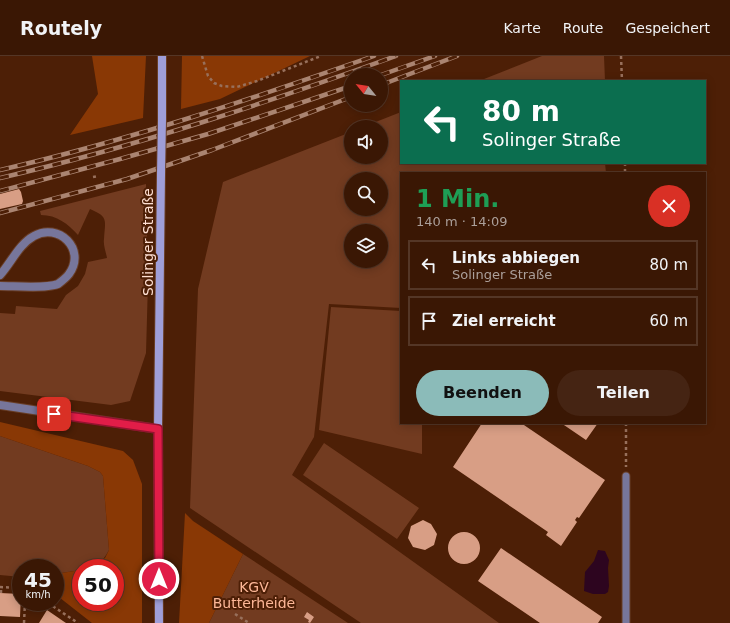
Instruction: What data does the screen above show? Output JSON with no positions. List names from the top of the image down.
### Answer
{
  "streets": {
    "main road": ["Solinger Straße"]
  },
  "parks": ["KGV Butterheide"],
  "north": "top left",
  "page": {
    "header": "Routely",
    "nav": ["Karte", "Route", "Gespeichert"],
    "turn": ["80 m", "Solinger Straße"],
    "heading": ["1 Min.", "140 m · 14:09"],
    "list": [
      {
        "name": "Links abbiegen",
        "note": "Solinger Straße",
        "value": "80 m"
      },
      {
        "name": "Ziel erreicht",
        "value": "60 m"
      }
    ],
    "buttons": ["Beenden", "Teilen"],
    "speed": "45 km/h",
    "limit": "50"
  }
}
